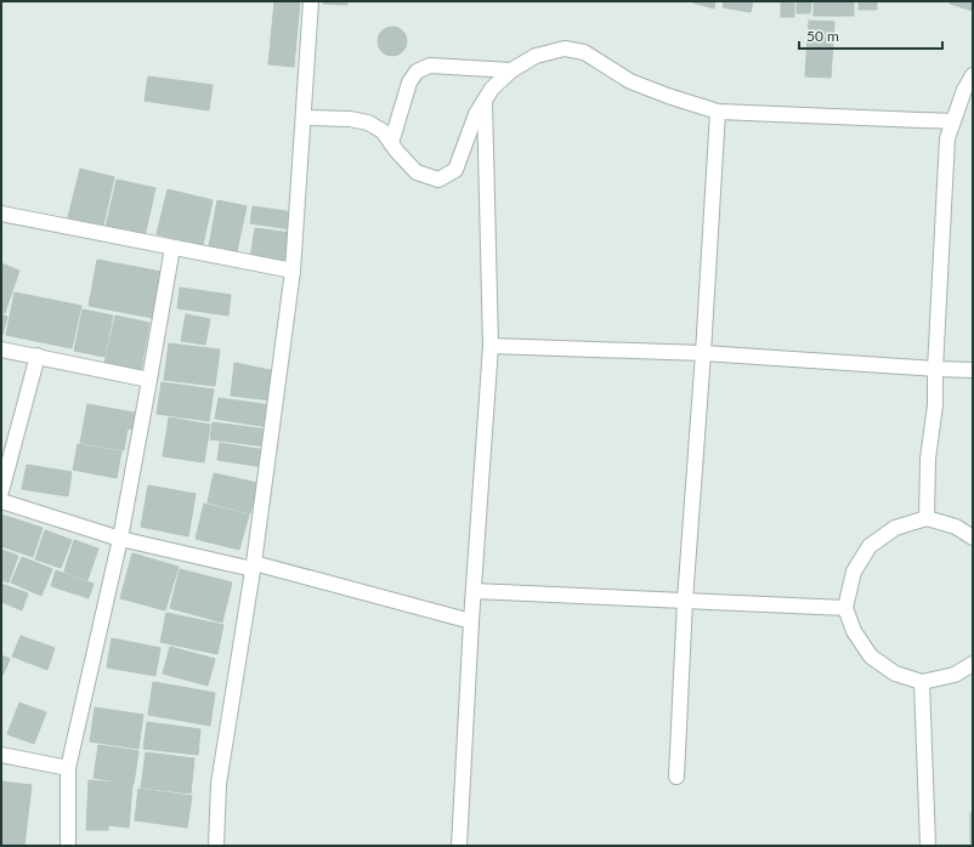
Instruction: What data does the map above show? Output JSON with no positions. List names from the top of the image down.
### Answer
{
  "scale_bar": "50 m"
}
